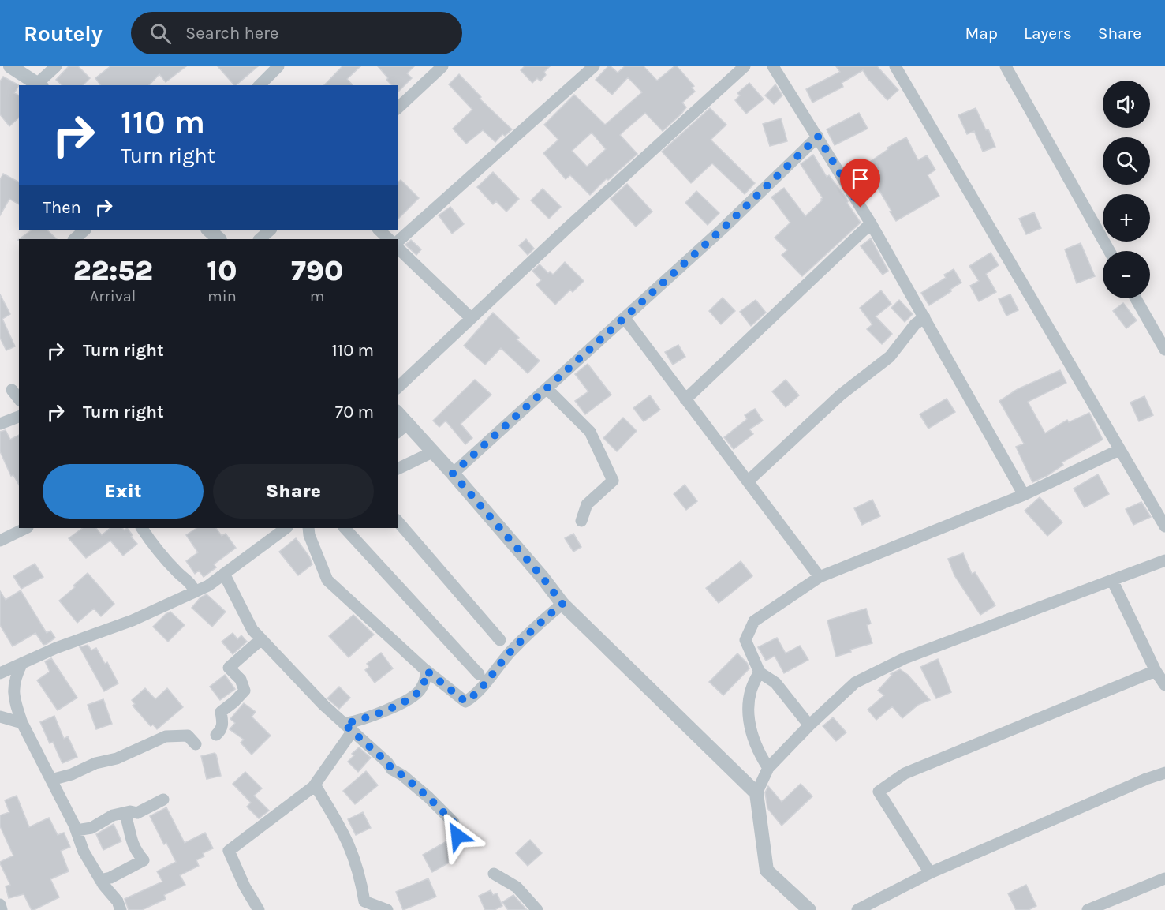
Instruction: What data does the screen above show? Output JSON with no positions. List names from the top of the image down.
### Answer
{
  "page": {
    "header": "Routely",
    "search": "Search here",
    "nav": ["Map", "Layers", "Share"],
    "map_buttons": ["+", "−"],
    "turn": ["110 m", "Turn right"],
    "then": "Then",
    "eta": [
      "22:52",
      "Arrival",
      "10",
      "min",
      "790",
      "m"
    ],
    "list": [
      {
        "name": "Turn right",
        "value": "110 m"
      },
      {
        "name": "Turn right",
        "value": "70 m"
      }
    ],
    "buttons": ["Exit", "Share"]
  }
}
